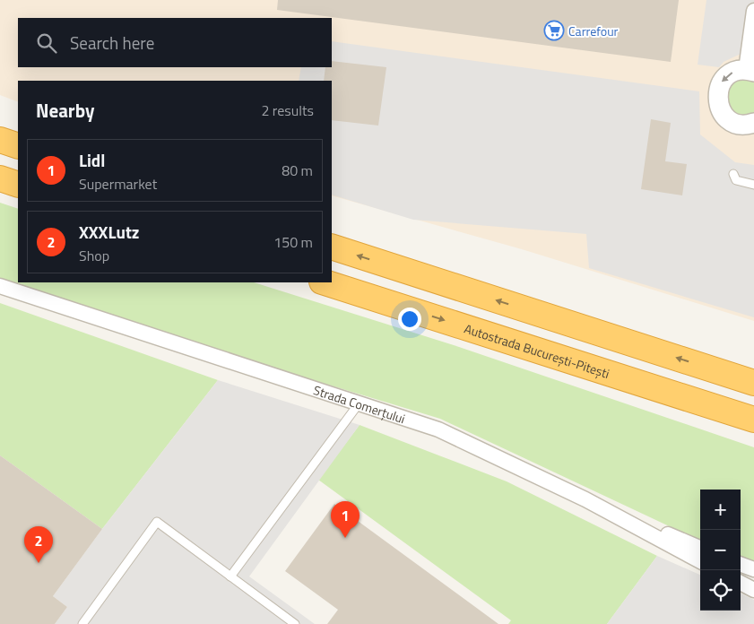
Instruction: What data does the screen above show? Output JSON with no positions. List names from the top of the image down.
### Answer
{
  "streets": {
    "highway": ["Autostrada București-Pitești"],
    "street": ["Strada Comerțului"]
  },
  "places": {
    "supermarket": ["Carrefour"]
  },
  "page": {
    "search": "Search here",
    "heading": ["Nearby", "2 results"],
    "list": [
      {
        "mark": "1",
        "name": "Lidl",
        "note": "Supermarket",
        "value": "80 m"
      },
      {
        "mark": "2",
        "name": "XXXLutz",
        "note": "Shop",
        "value": "150 m"
      }
    ],
    "map_buttons": ["+", "−"],
    "pins": ["1", "2"]
  }
}
